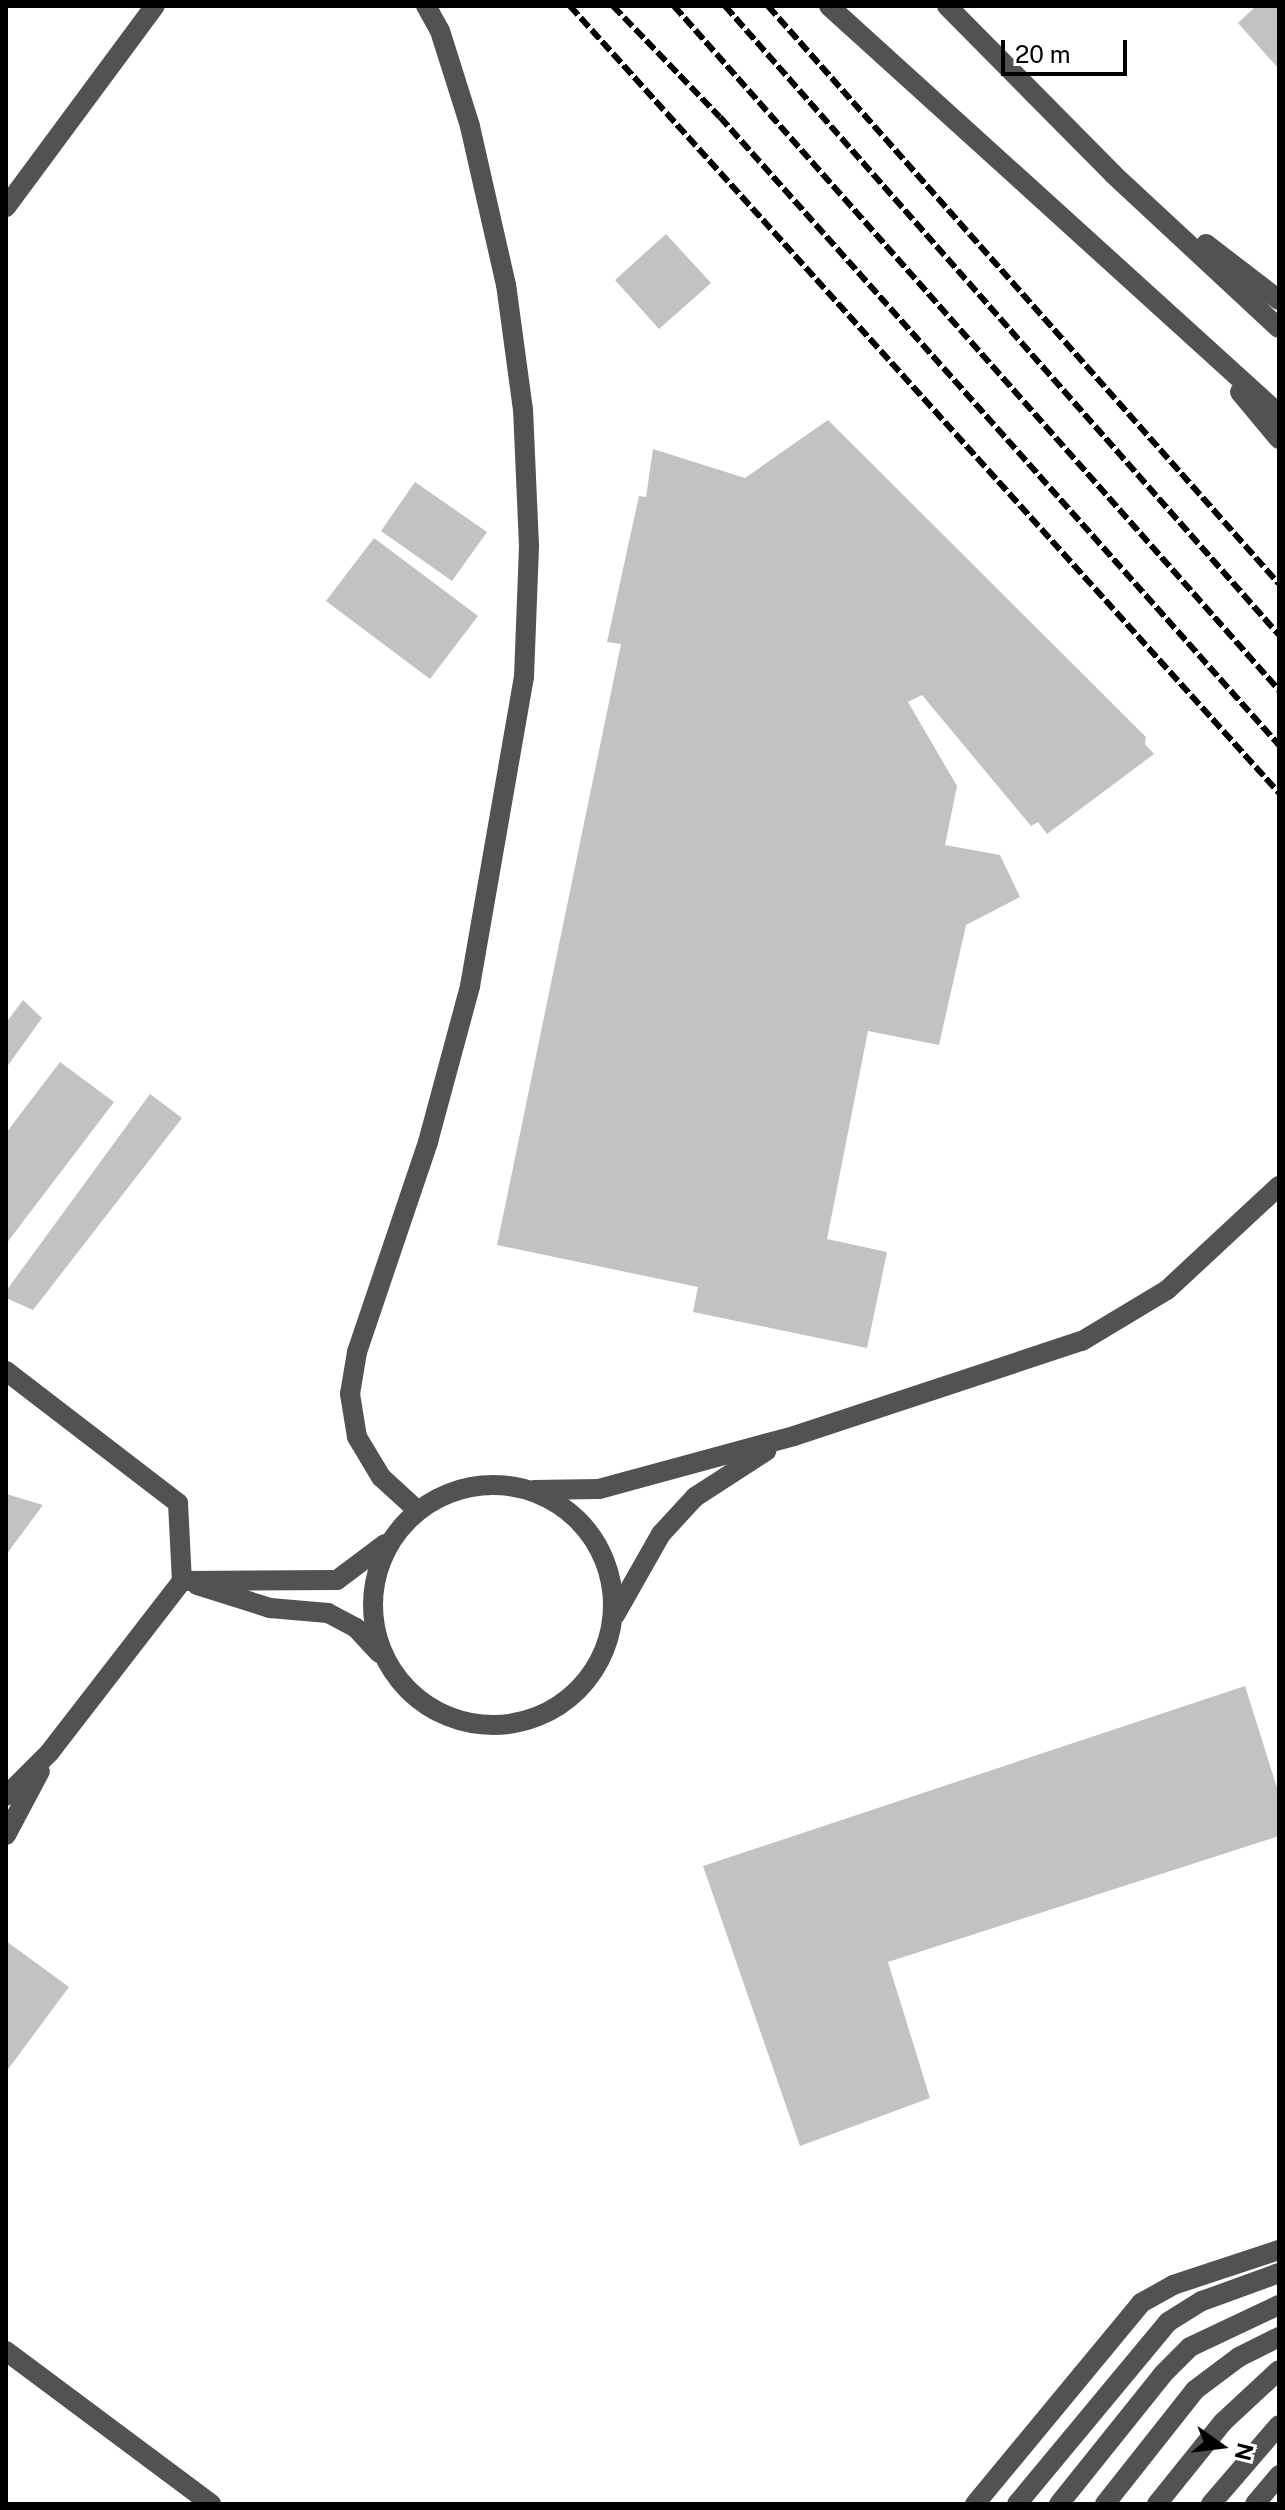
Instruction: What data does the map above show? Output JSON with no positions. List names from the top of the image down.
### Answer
{
  "scale_bar": "20 m",
  "north": "right"
}
